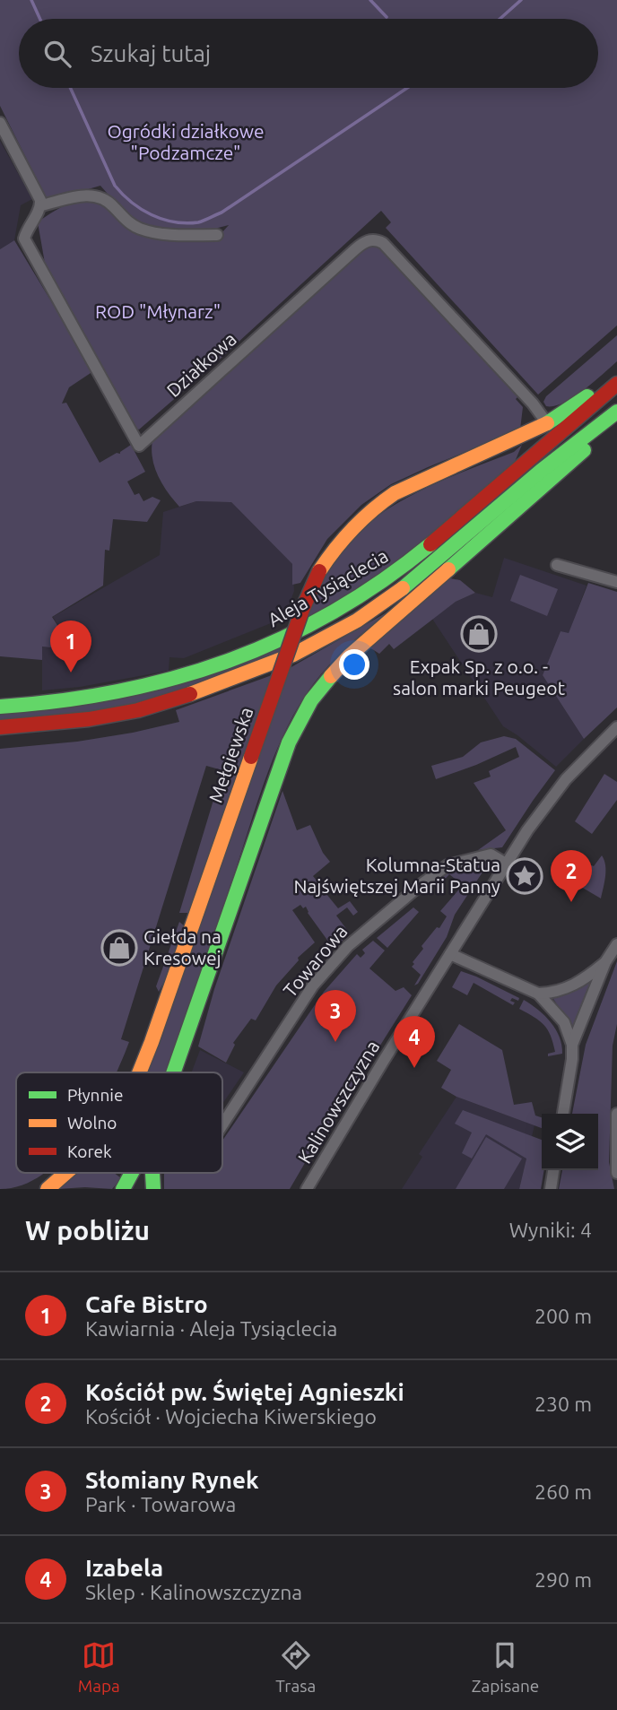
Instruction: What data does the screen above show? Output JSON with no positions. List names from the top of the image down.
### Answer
{
  "streets": {
    "main road": ["Aleja Tysiąclecia", "Mełgiewska"],
    "street": ["Działkowa", "Towarowa", "Kalinowszczyzna"]
  },
  "crossings": [
    ["Działkowa", "Mełgiewska"],
    ["Towarowa", "Kalinowszczyzna"]
  ],
  "parks": ["Ogródki działkowe \"Podzamcze\"", "ROD \"Młynarz\""],
  "places": {
    "shop": ["Expak Sp. z o.o. - salon marki Peugeot", "Giełda na Kresowej"],
    "place": ["Kolumna-Statua Najświętszej Marii Panny"]
  },
  "legend": ["Płynnie", "Wolno", "Korek"],
  "page": {
    "search": "Szukaj tutaj",
    "pins": [
      "1",
      "2",
      "3",
      "4"
    ],
    "heading": ["W pobliżu", "Wyniki: 4"],
    "list": [
      {
        "mark": "1",
        "name": "Cafe Bistro",
        "note": "Kawiarnia · Aleja Tysiąclecia",
        "value": "200 m"
      },
      {
        "mark": "2",
        "name": "Kościół pw. Świętej Agnieszki",
        "note": "Kościół · Wojciecha Kiwerskiego",
        "value": "230 m"
      },
      {
        "mark": "3",
        "name": "Słomiany Rynek",
        "note": "Park · Towarowa",
        "value": "260 m"
      },
      {
        "mark": "4",
        "name": "Izabela",
        "note": "Sklep · Kalinowszczyzna",
        "value": "290 m"
      }
    ],
    "nav": ["Mapa", "Trasa", "Zapisane"]
  }
}
